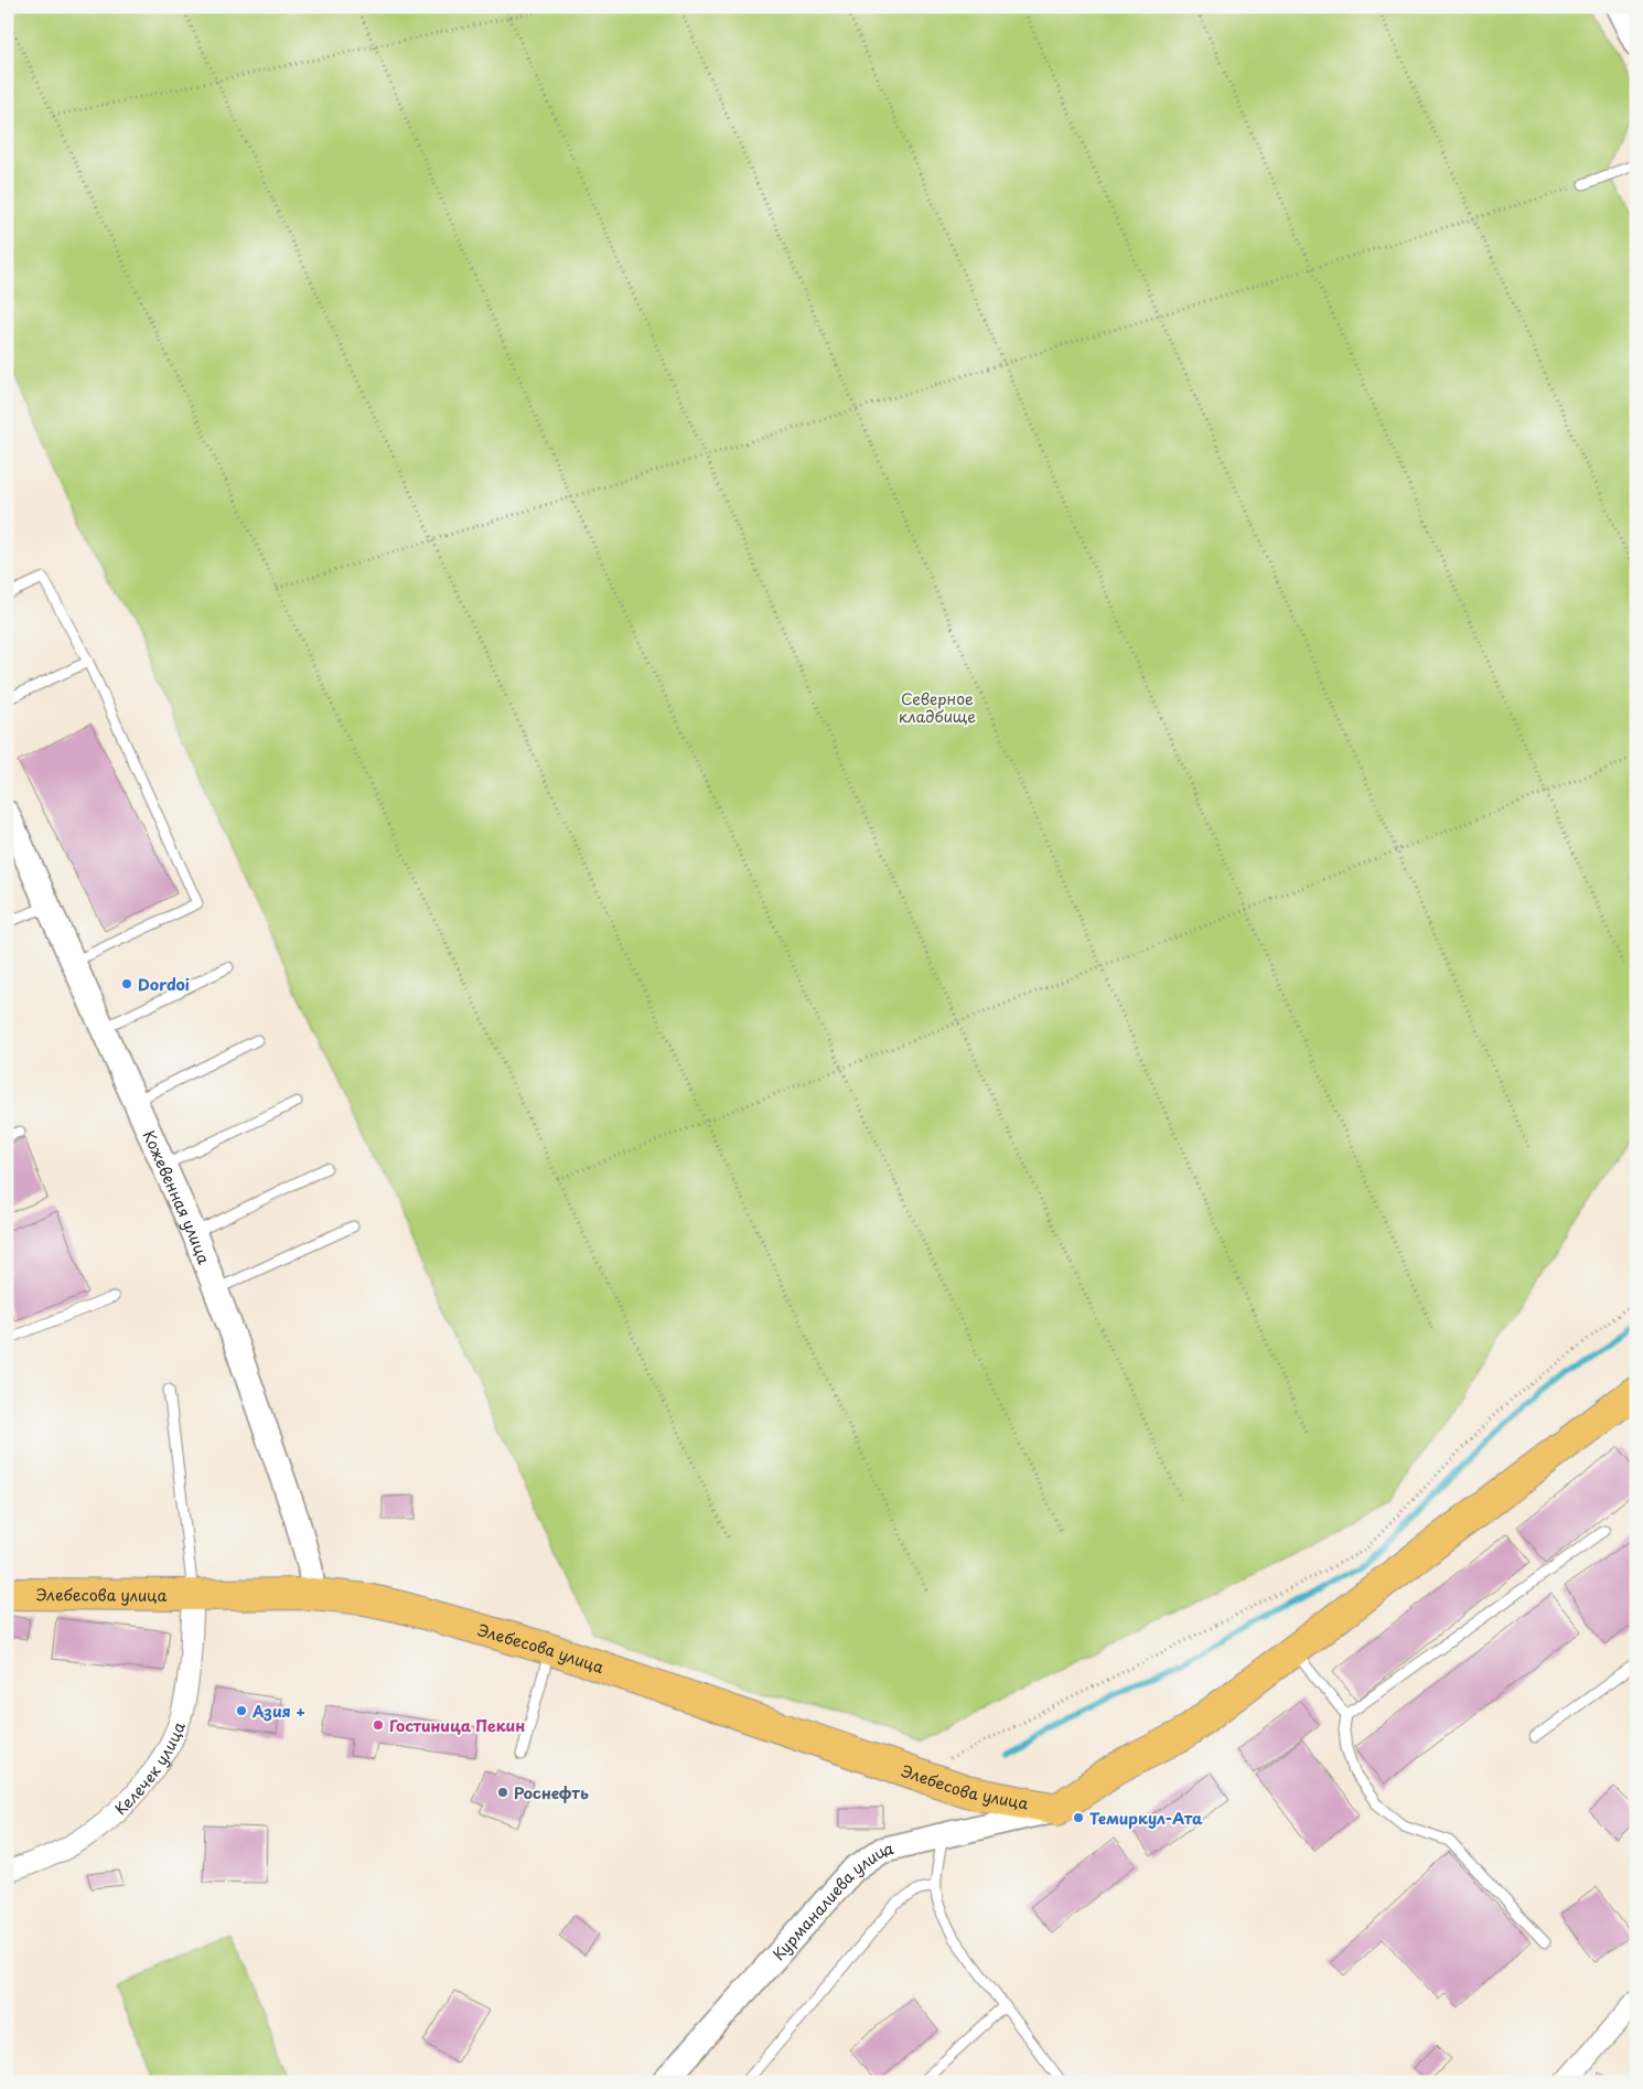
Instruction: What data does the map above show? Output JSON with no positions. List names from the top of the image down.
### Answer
{
  "streets": {
    "main road": ["Элебесова улица"],
    "street": ["Кожевенная улица", "Келечек улица", "Курманалиева улица"]
  },
  "crossings": [
    ["Кожевенная улица", "Элебесова улица"],
    ["Элебесова улица", "Келечек улица"],
    ["Элебесова улица", "Курманалиева улица"]
  ],
  "parks": ["Северное кладбище"],
  "places": [
    "Dordoi",
    "Азия +",
    "Гостиница Пекин",
    "Роснефть",
    "Темиркул-Ата"
  ]
}
